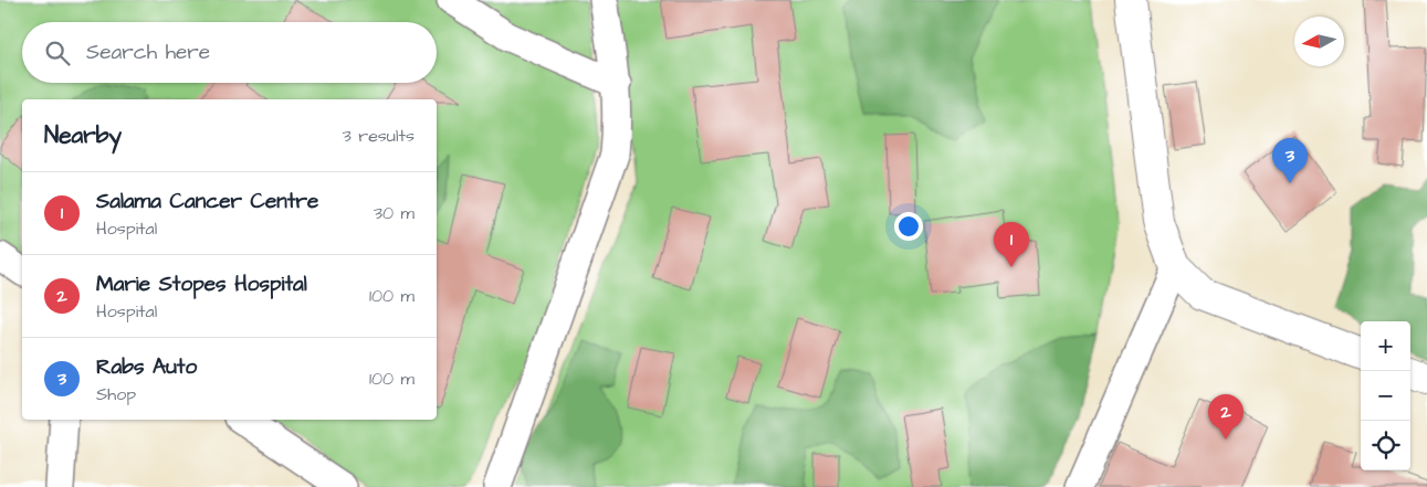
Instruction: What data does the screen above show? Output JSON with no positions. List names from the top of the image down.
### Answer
{
  "north": "left",
  "page": {
    "search": "Search here",
    "heading": ["Nearby", "3 results"],
    "pins": ["3", "1", "2"],
    "list": [
      {
        "mark": "1",
        "name": "Salama Cancer Centre",
        "note": "Hospital",
        "value": "30 m"
      },
      {
        "mark": "2",
        "name": "Marie Stopes Hospital",
        "note": "Hospital",
        "value": "100 m"
      },
      {
        "mark": "3",
        "name": "Rabs Auto",
        "note": "Shop",
        "value": "100 m"
      }
    ],
    "map_buttons": ["+", "−"]
  }
}
